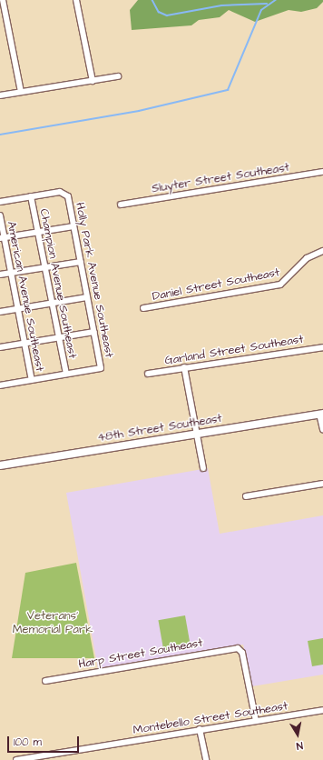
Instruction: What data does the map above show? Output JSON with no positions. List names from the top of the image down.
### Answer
{
  "streets": {
    "street": [
      "Sluyter Street Southeast",
      "Holly Park Avenue Southeast",
      "Champion Avenue Southeast",
      "Daniel Street Southeast",
      "American Avenue Southeast",
      "Garland Street Southeast",
      "48th Street Southeast",
      "Harp Street Southeast",
      "Montebello Street Southeast"
    ]
  },
  "crossings": [
    ["Holly Park Avenue Southeast", "Champion Avenue Southeast"],
    ["Harp Street Southeast", "Montebello Street Southeast"]
  ],
  "parks": ["Veterans' Memorial Park"],
  "scale_bar": "100 m",
  "north": "bottom"
}
